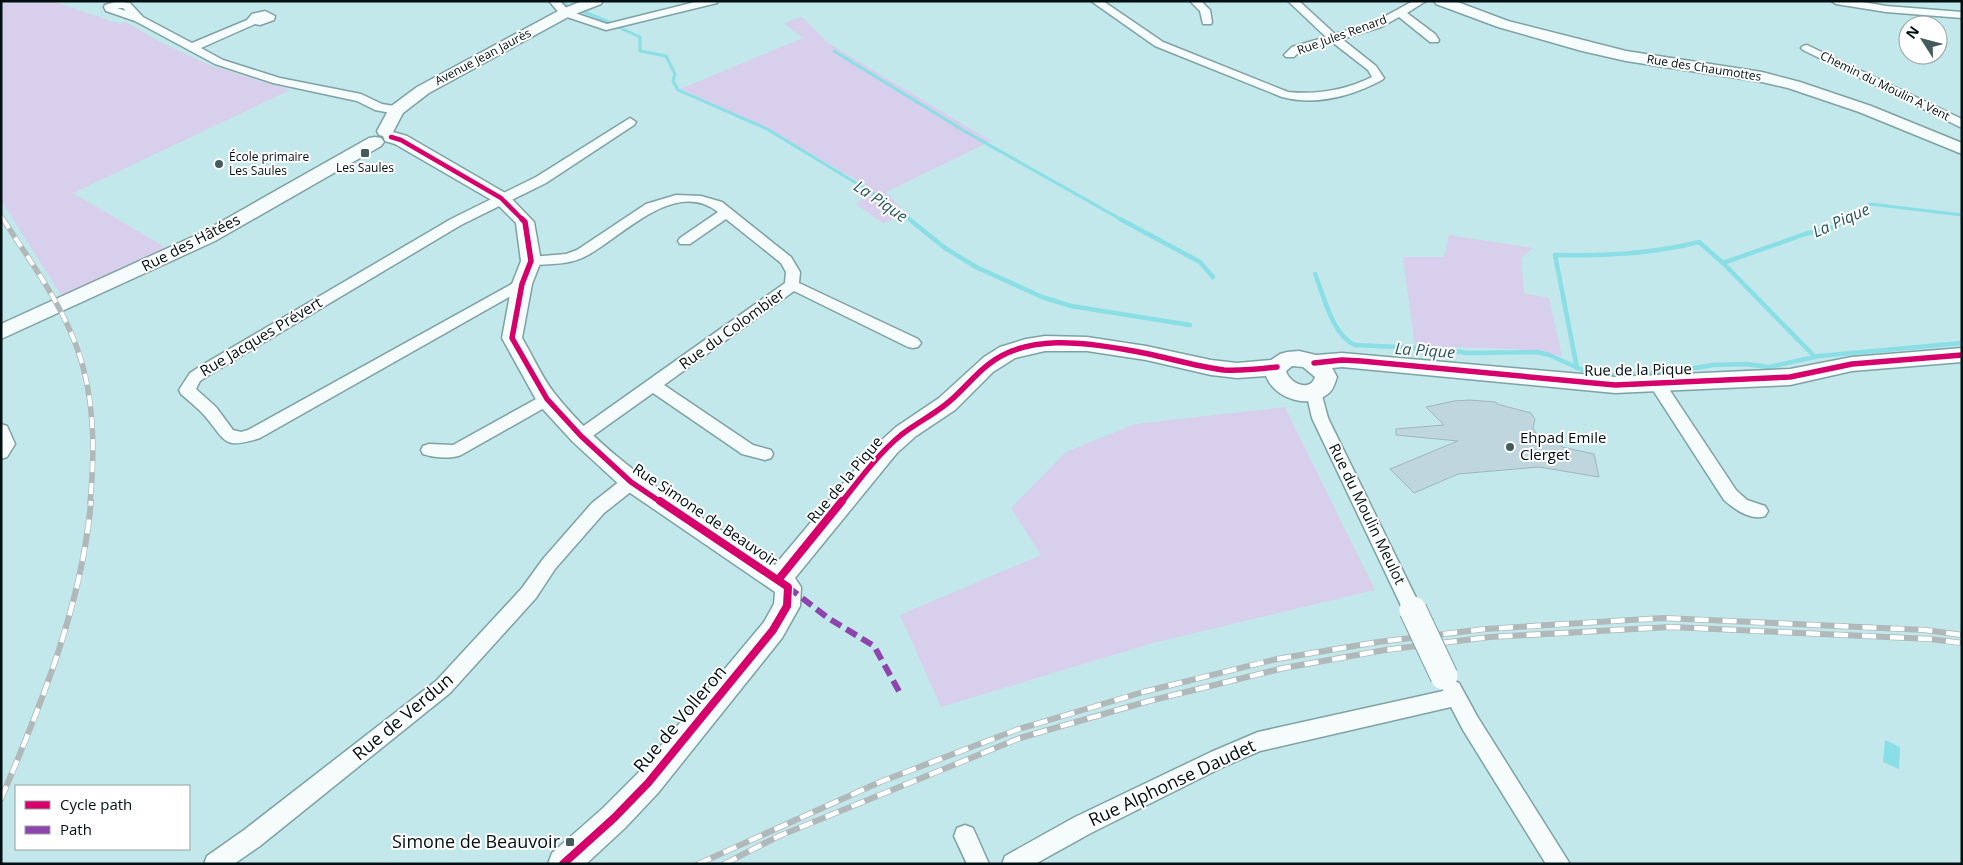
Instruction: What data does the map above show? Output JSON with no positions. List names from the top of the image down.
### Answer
{
  "streets": {
    "street": [
      "Rue Jules Renard",
      "Avenue Jean Jaurès",
      "Rue des Chaumottes",
      "Chemin du Moulin A Vent",
      "Rue des Hâtées",
      "Rue du Colombier",
      "Rue Jacques Prévert",
      "Rue de la Pique",
      "Rue du Moulin Meulot",
      "Rue Simone de Beauvoir",
      "Rue de Verdun",
      "Rue de Volleron",
      "Rue Alphonse Daudet"
    ]
  },
  "crossings": [
    ["Avenue Jean Jaurès", "Rue des Hâtées"],
    ["Rue du Colombier", "Rue Simone de Beauvoir"],
    ["Rue Jacques Prévert", "Rue Simone de Beauvoir"],
    ["Rue de la Pique", "Rue du Moulin Meulot"],
    ["Rue de la Pique", "Rue Simone de Beauvoir"],
    ["Rue de la Pique", "Rue de Volleron"],
    ["Rue Simone de Beauvoir", "Rue de Verdun"],
    ["Rue Simone de Beauvoir", "Rue de Volleron"]
  ],
  "water": ["La Pique"],
  "places": {
    "transit": ["Les Saules", "Simone de Beauvoir"],
    "other": ["École primaire Les Saules", "Ehpad Emile Clerget"]
  },
  "legend": ["Cycle path", "Path"],
  "north": "top left"
}
